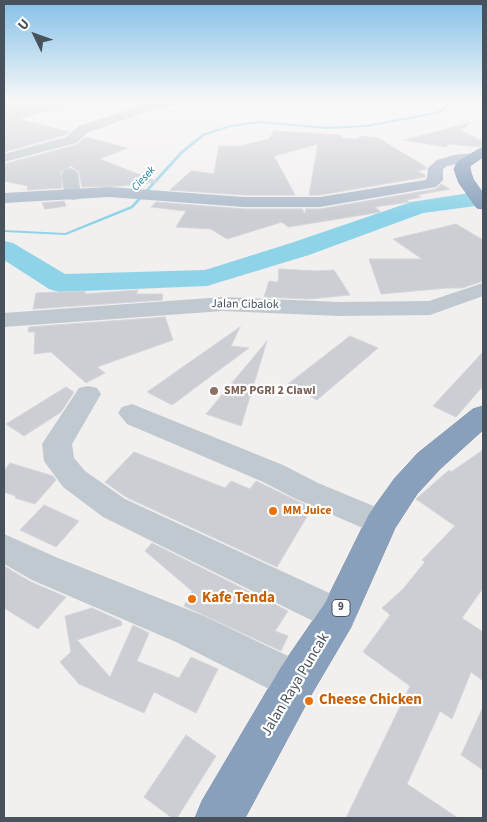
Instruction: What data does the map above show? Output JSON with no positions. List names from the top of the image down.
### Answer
{
  "streets": {
    "highway": ["9", "Jalan Raya Puncak"],
    "street": ["Jalan Cibalok"]
  },
  "water": ["Ciesek"],
  "places": [
    "SMP PGRI 2 Ciawi",
    "MM Juice",
    "Kafe Tenda",
    "Cheese Chicken"
  ],
  "north": "top left"
}
